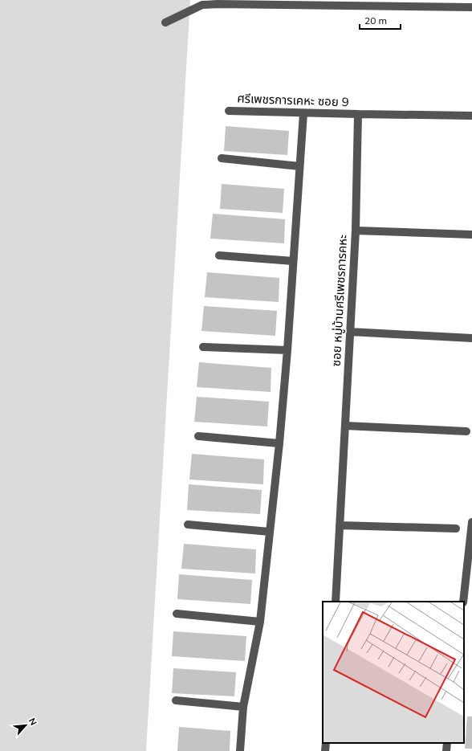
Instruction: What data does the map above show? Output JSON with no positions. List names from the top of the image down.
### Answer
{
  "streets": {
    "street": ["ศรีเพชรการเคหะ ซอย 9", "ซอย หมู่บ้านศรีเพชรการคหะ"]
  },
  "crossings": [
    ["ศรีเพชรการเคหะ ซอย 9", "ซอย หมู่บ้านศรีเพชรการคหะ"]
  ],
  "scale_bar": "20 m",
  "north": "top right"
}
